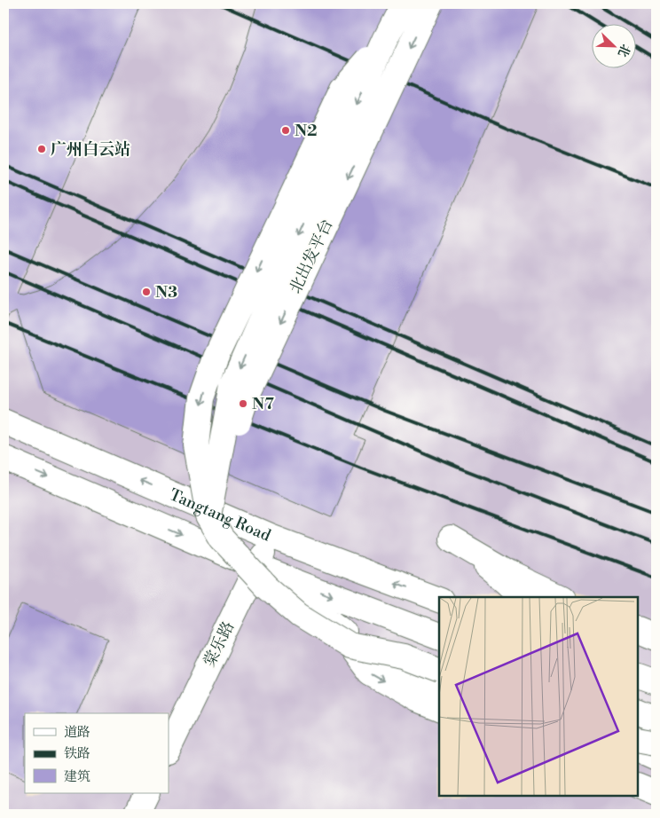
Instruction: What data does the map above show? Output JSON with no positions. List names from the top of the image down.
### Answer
{
  "streets": {
    "street": ["北出发平台", "Tangtang Road", "棠乐路"]
  },
  "crossings": [
    ["Tangtang Road", "棠乐路"]
  ],
  "one_way": ["北出发平台"],
  "places": [
    "N2",
    "广州白云站",
    "N3",
    "N7"
  ],
  "legend": ["道路", "铁路", "建筑"],
  "north": "bottom right"
}
